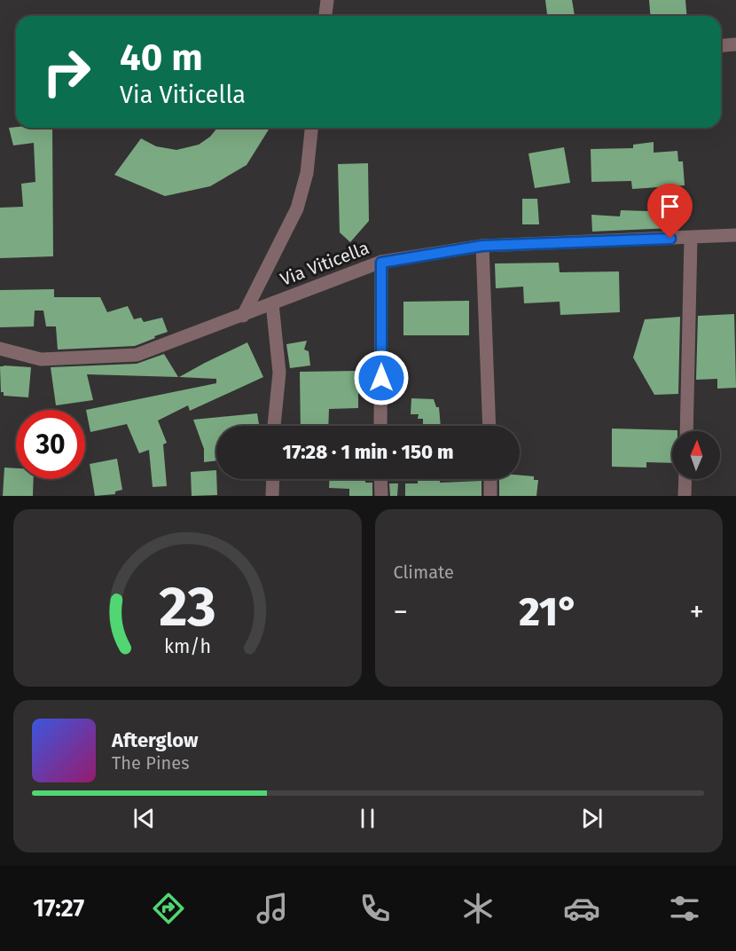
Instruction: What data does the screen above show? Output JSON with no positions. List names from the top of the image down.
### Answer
{
  "streets": {
    "street": ["Via Viticella"]
  },
  "north": "top",
  "page": {
    "turn": ["40 m", "Via Viticella"],
    "limit": "30",
    "trip": "17:28 · 1 min · 150 m",
    "tile": "Climate",
    "heat": ["−", "21°", "+"],
    "song": ["Afterglow", "The Pines"],
    "tabs": "17:27",
    "gauge": ["23", "km/h"]
  }
}
